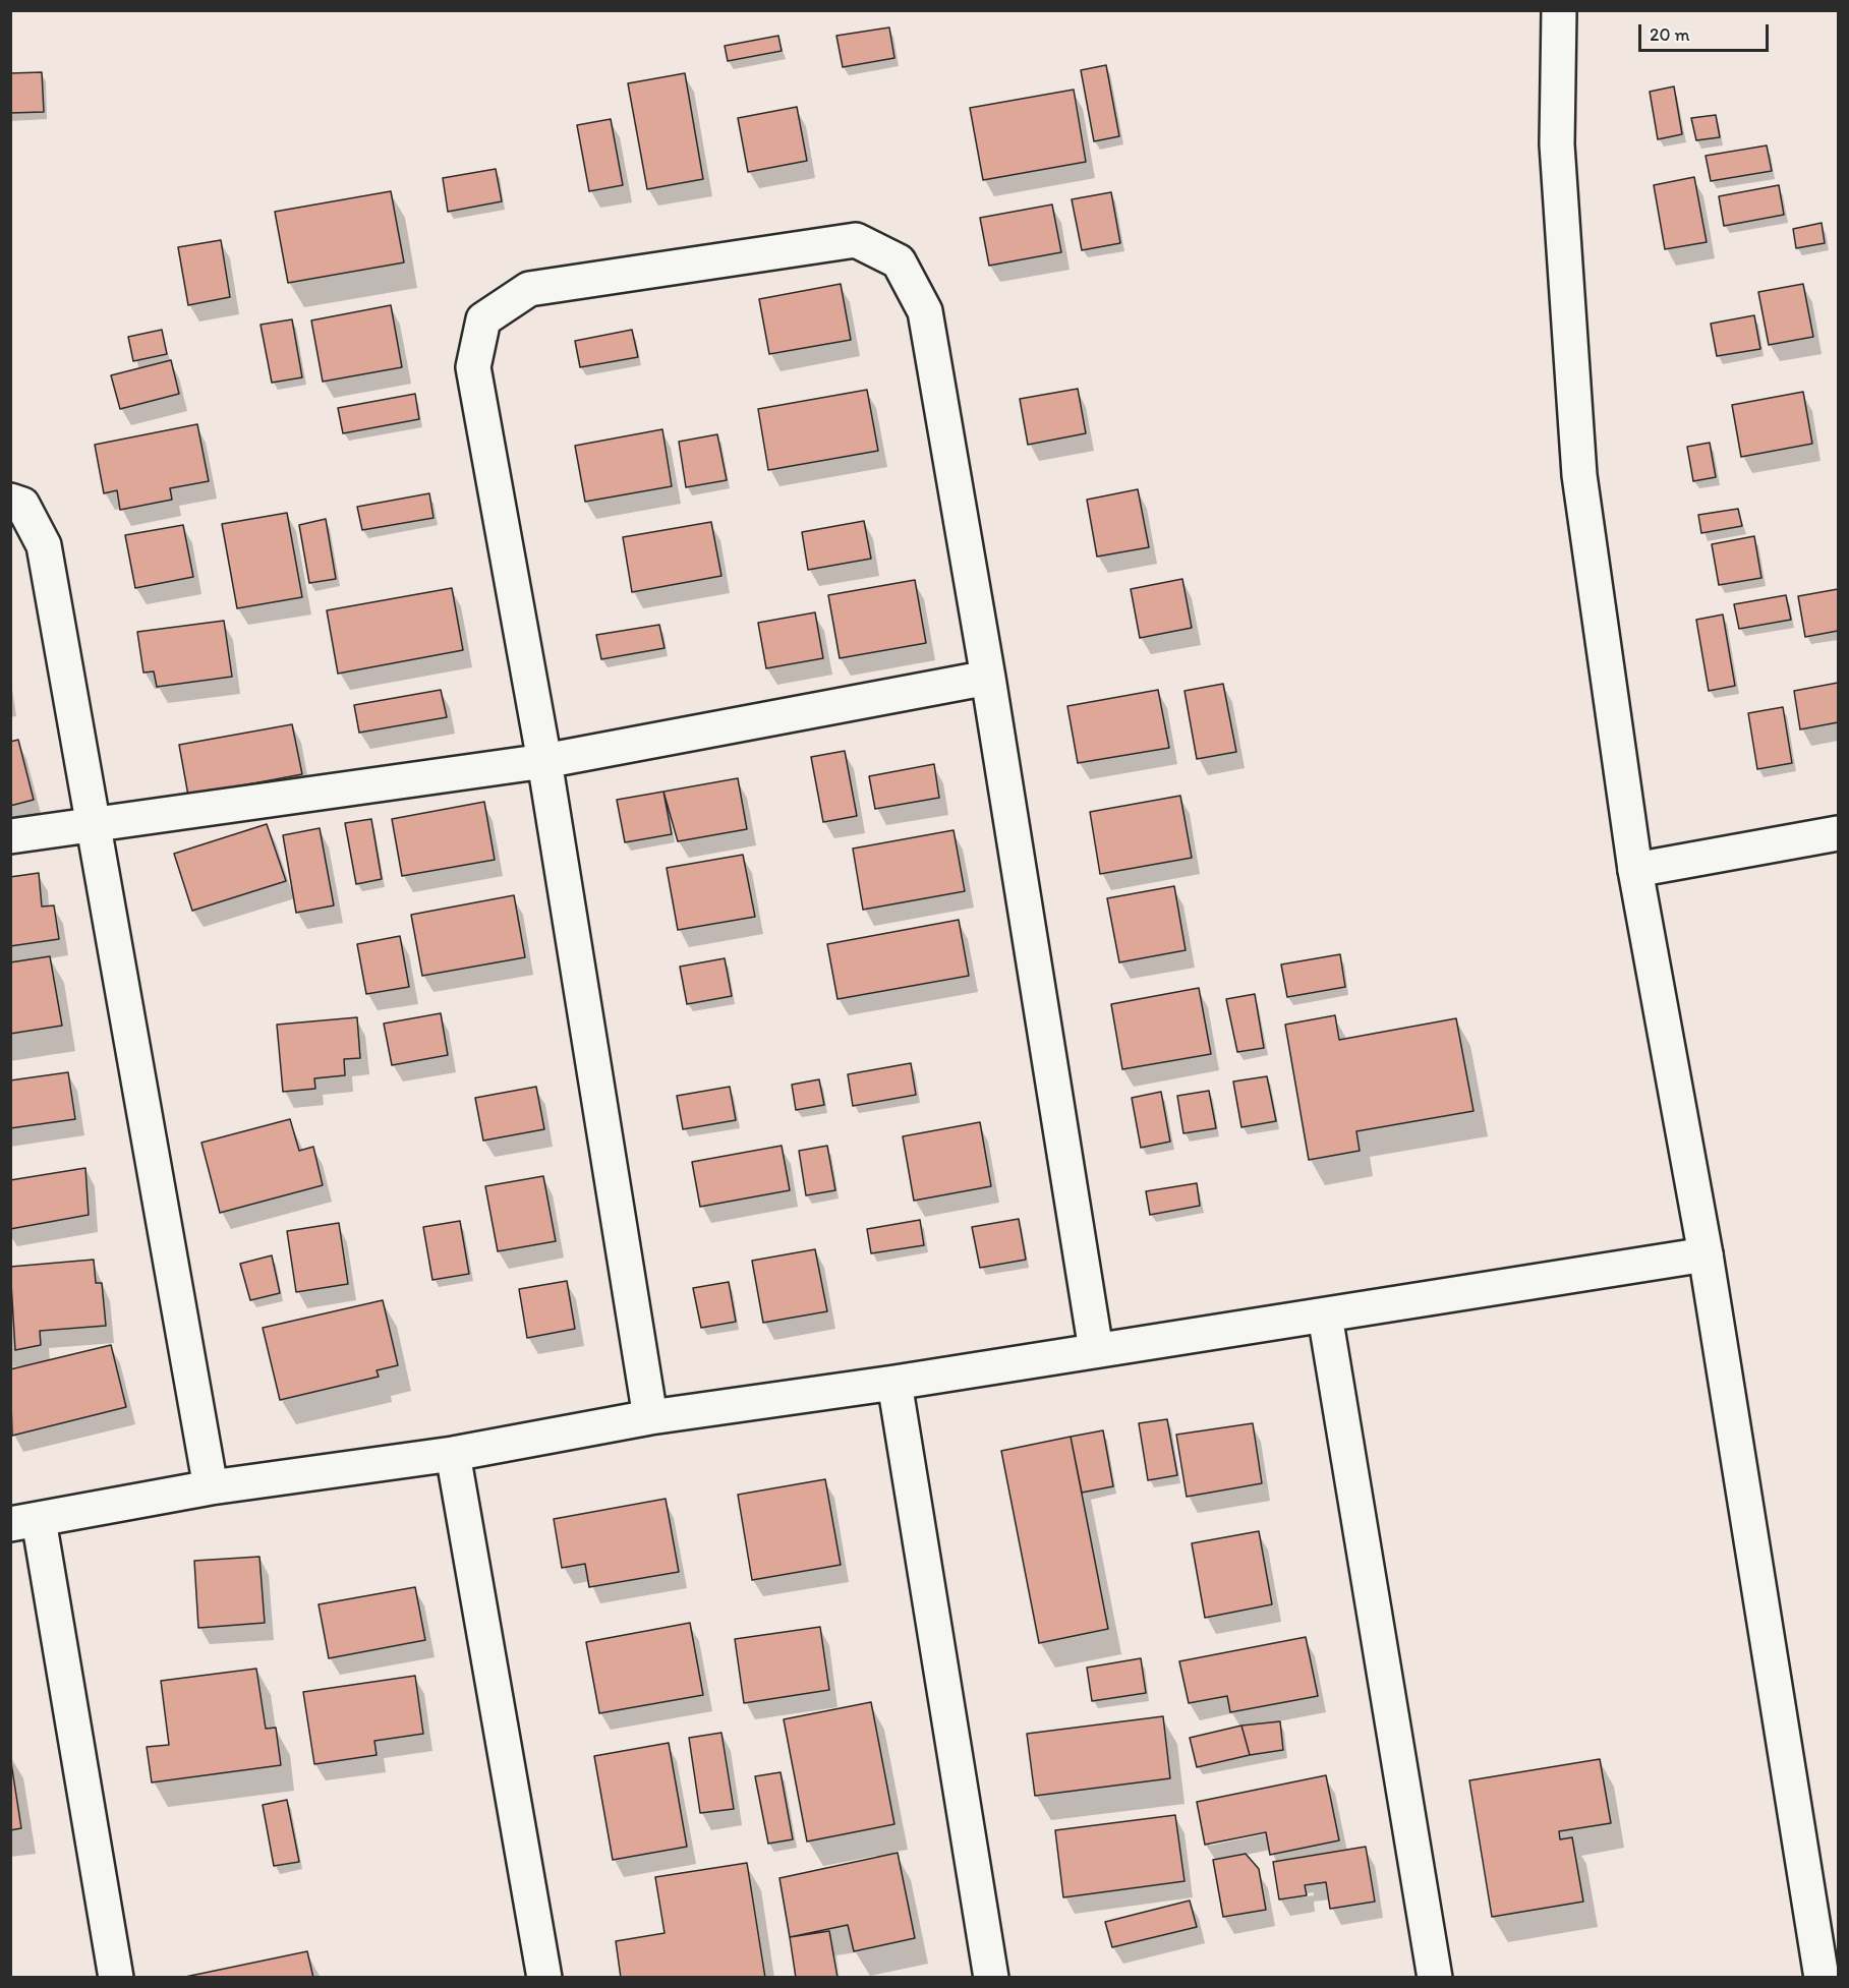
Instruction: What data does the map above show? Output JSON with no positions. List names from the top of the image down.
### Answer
{
  "scale_bar": "20 m"
}
